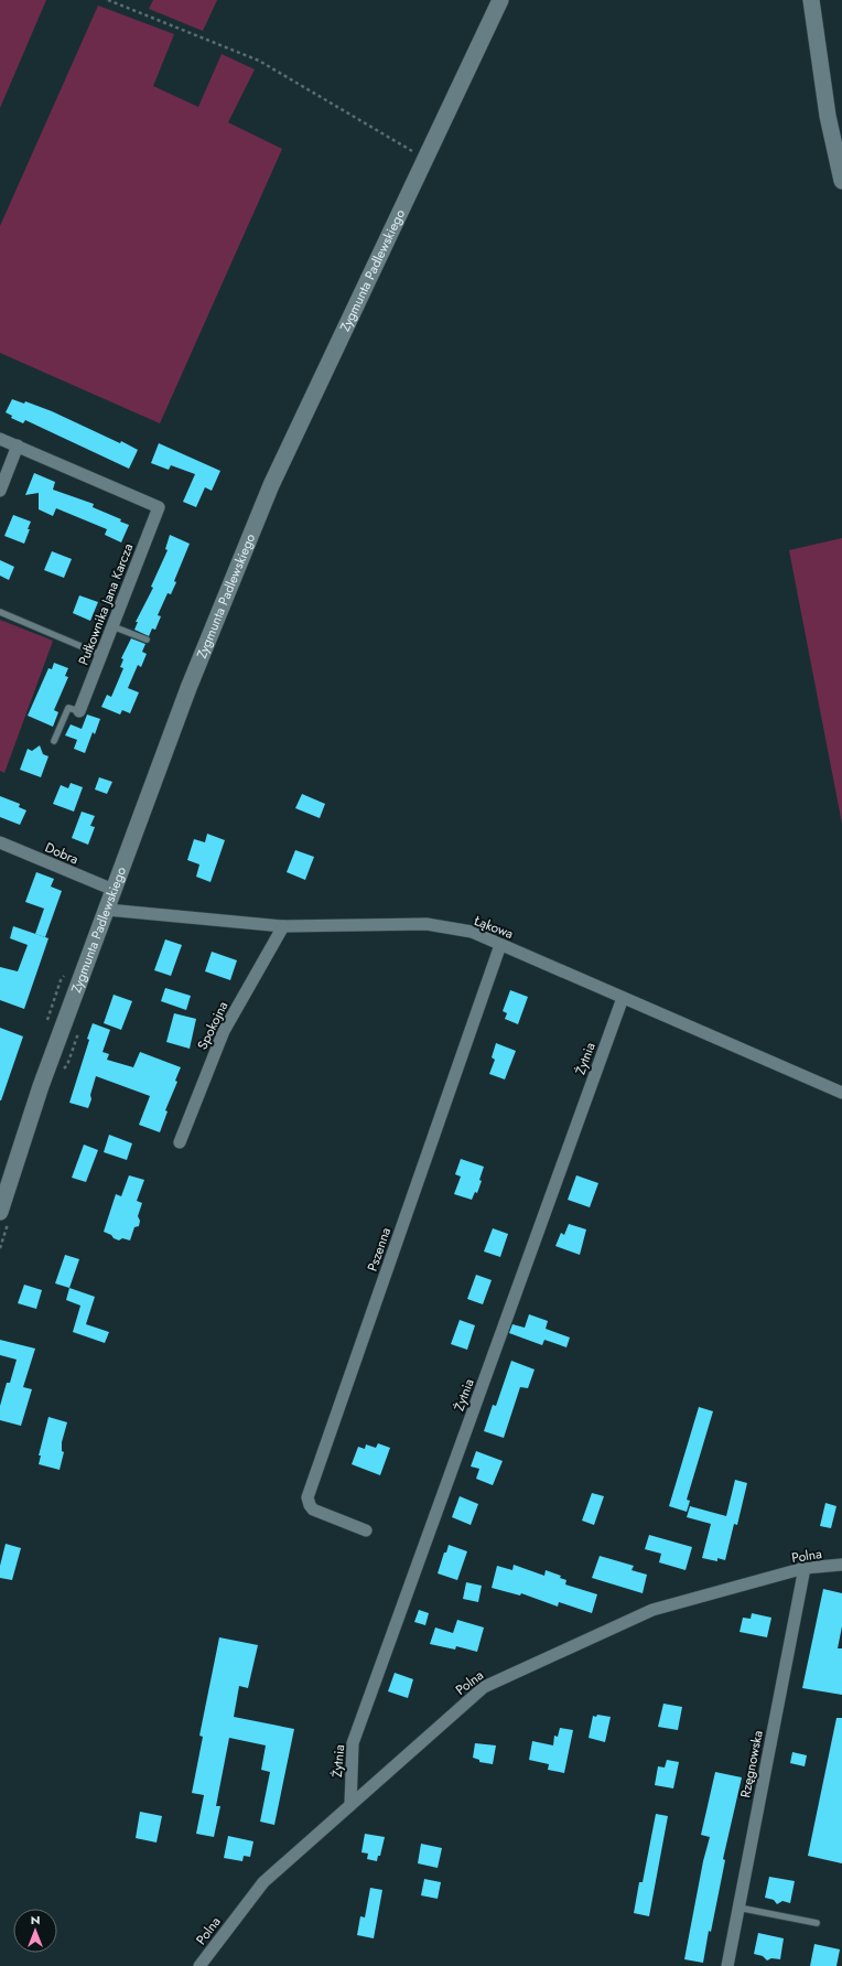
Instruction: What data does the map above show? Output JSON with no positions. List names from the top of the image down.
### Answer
{
  "streets": {
    "street": [
      "Zygmunta Padlewskiego",
      "Pułkownika Jana Karcza",
      "Dobra",
      "Łąkowa",
      "Spokojna",
      "Żytnia",
      "Pszenna",
      "Polna",
      "Rzęgnowska"
    ]
  },
  "crossings": [
    ["Zygmunta Padlewskiego", "Dobra"],
    ["Zygmunta Padlewskiego", "Łąkowa"],
    ["Łąkowa", "Spokojna"],
    ["Łąkowa", "Żytnia"],
    ["Łąkowa", "Pszenna"],
    ["Żytnia", "Polna"],
    ["Polna", "Rzęgnowska"]
  ],
  "north": "top"
}
